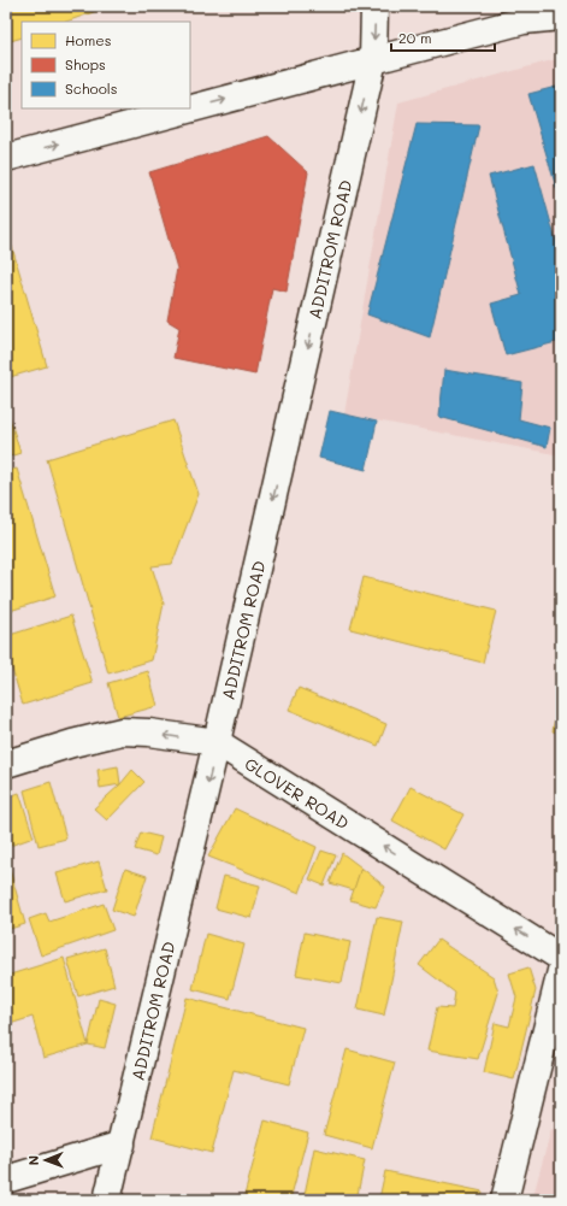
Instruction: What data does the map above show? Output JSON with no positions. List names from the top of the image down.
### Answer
{
  "streets": {
    "street": ["ADDITROM ROAD", "GLOVER ROAD"]
  },
  "crossings": [
    ["ADDITROM ROAD", "GLOVER ROAD"]
  ],
  "one_way": ["ADDITROM ROAD", "GLOVER ROAD"],
  "legend": ["Homes", "Shops", "Schools"],
  "scale_bar": "20 m",
  "north": "left"
}
